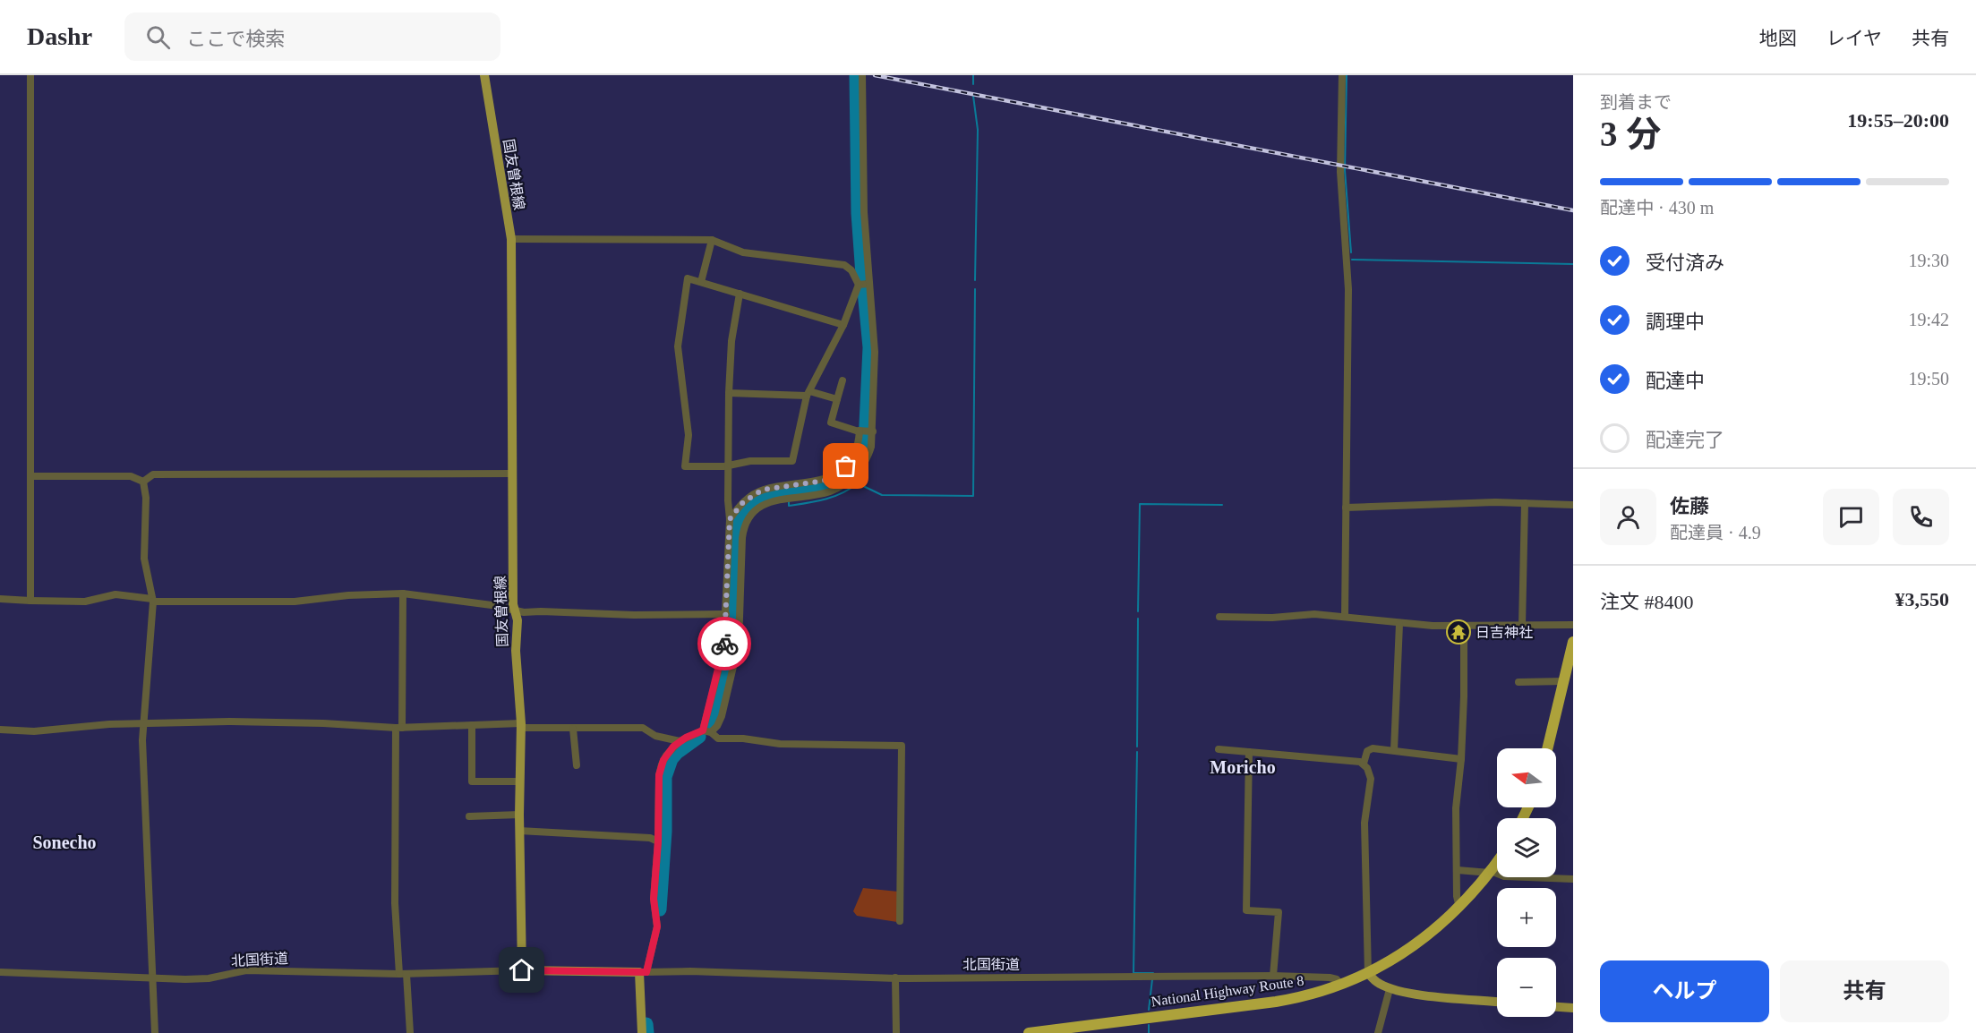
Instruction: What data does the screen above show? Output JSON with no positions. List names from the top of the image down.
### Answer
{
  "streets": {
    "highway": ["National Highway Route 8"],
    "main road": ["国友曽根線"],
    "street": ["北国街道"]
  },
  "crossings": [
    ["国友曽根線", "北国街道"],
    ["北国街道", "National Highway Route 8"]
  ],
  "districts": ["Moricho", "Sonecho"],
  "places": {
    "temple": ["日吉神社"]
  },
  "north": "left",
  "page": {
    "header": "Dashr",
    "search": "ここで検索",
    "nav": ["地図", "レイヤ", "共有"],
    "heading": ["3 分", "到着まで", "19:55–20:00"],
    "panel": [
      "佐藤",
      "配達員 · 4.9",
      "注文 #8400",
      "¥3,550"
    ],
    "bar": "配達中 · 430 m",
    "list": [
      ["受付済み", "19:30"],
      ["調理中", "19:42"],
      ["配達中", "19:50"],
      "配達完了"
    ],
    "map_buttons": ["+", "−"],
    "buttons": ["ヘルプ", "共有"]
  }
}
